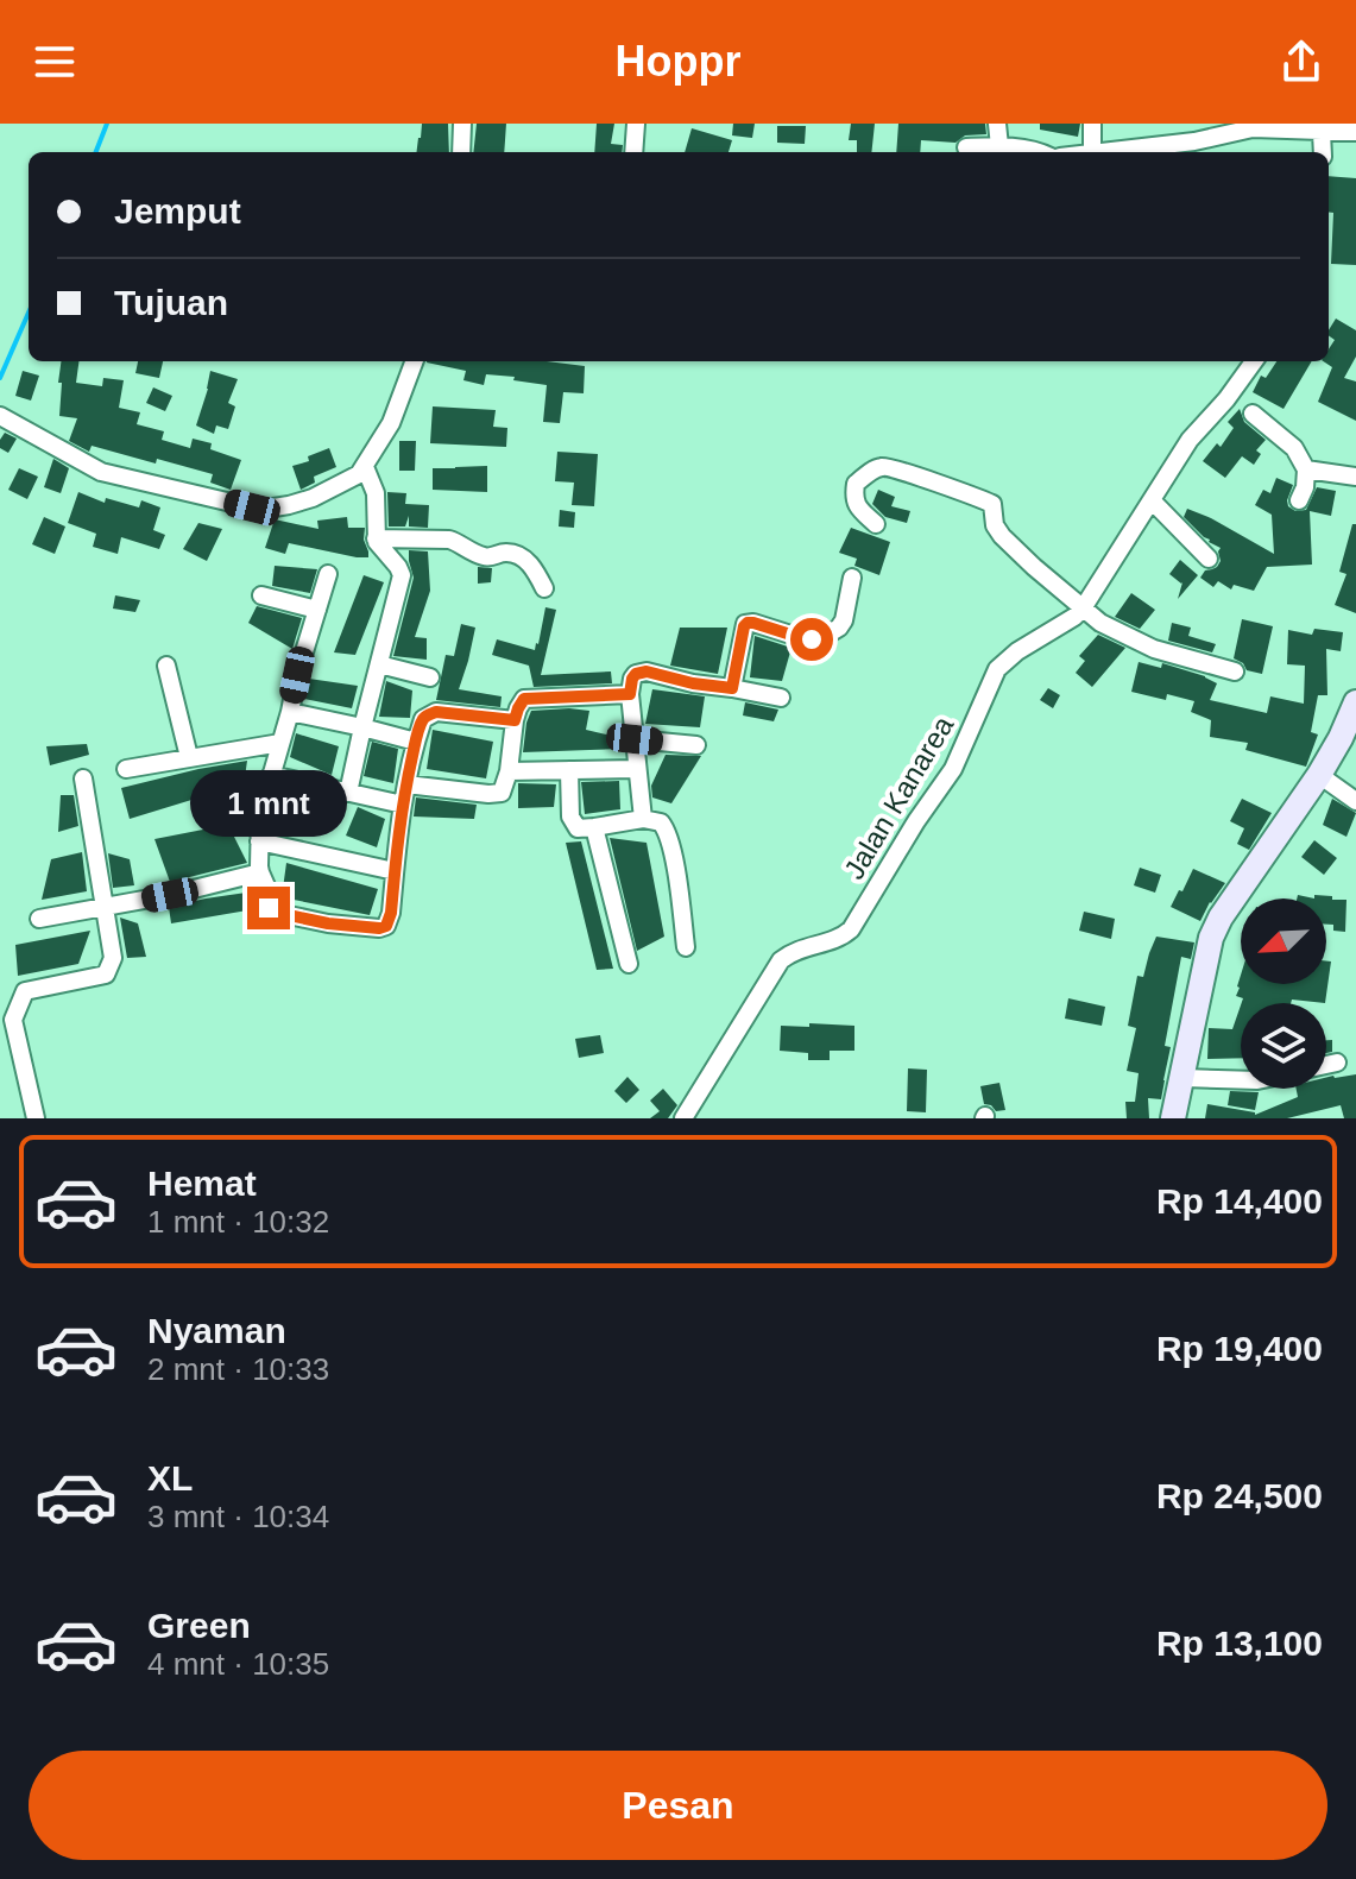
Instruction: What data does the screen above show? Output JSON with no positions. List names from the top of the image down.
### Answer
{
  "streets": {
    "street": ["Jalan Kanarea"]
  },
  "north": "bottom left",
  "page": {
    "header": "Hoppr",
    "banner": ["Jemput", "Tujuan"],
    "bubble": "1 mnt",
    "list": [
      {
        "name": "Hemat",
        "note": "1 mnt · 10:32",
        "value": "Rp 14,400"
      },
      {
        "name": "Nyaman",
        "note": "2 mnt · 10:33",
        "value": "Rp 19,400"
      },
      {
        "name": "XL",
        "note": "3 mnt · 10:34",
        "value": "Rp 24,500"
      },
      {
        "name": "Green",
        "note": "4 mnt · 10:35",
        "value": "Rp 13,100"
      }
    ],
    "buttons": "Pesan"
  }
}
